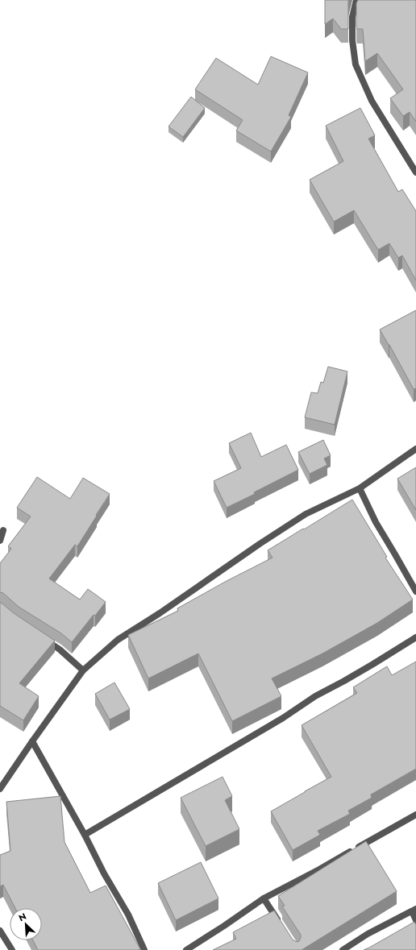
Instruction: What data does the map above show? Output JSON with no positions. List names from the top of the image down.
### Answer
{
  "north": "top left"
}
